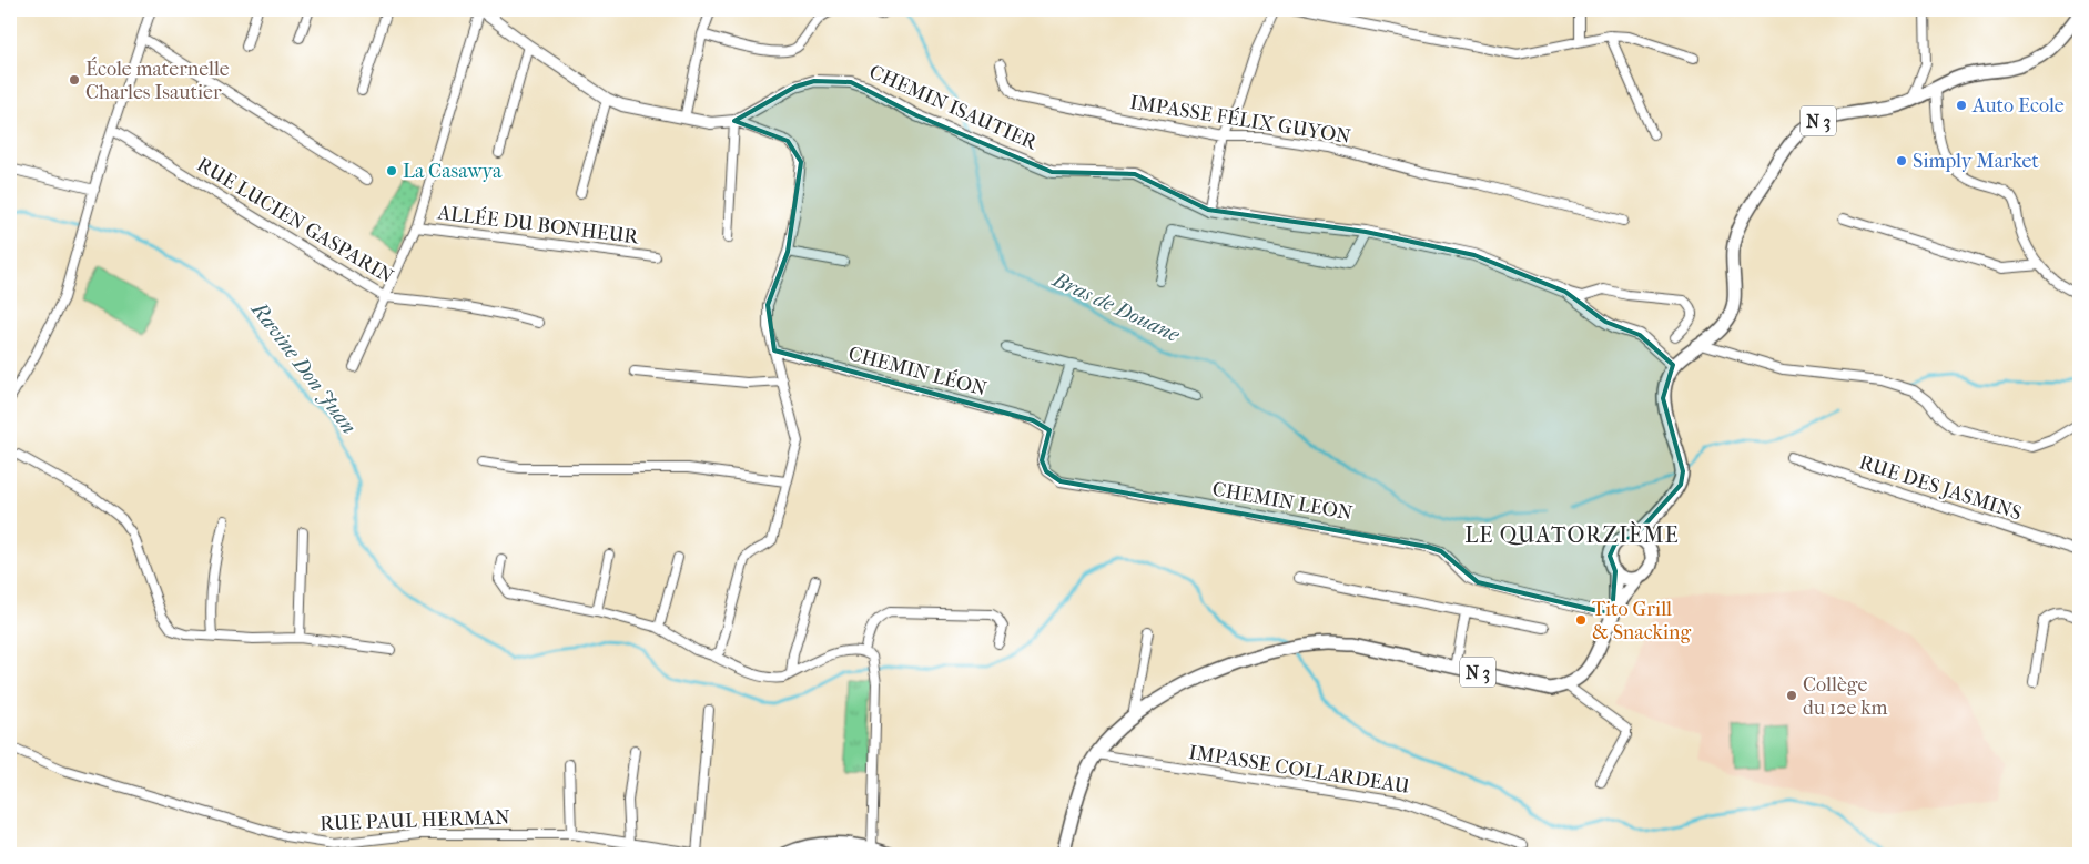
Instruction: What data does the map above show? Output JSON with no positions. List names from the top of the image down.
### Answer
{
  "streets": {
    "main road": ["CHEMIN ISAUTIER", "N 3"],
    "street": [
      "IMPASSE FÉLIX GUYON",
      "RUE LUCIEN GASPARIN",
      "ALLÉE DU BONHEUR",
      "CHEMIN LÉON",
      "RUE DES JASMINS",
      "CHEMIN LEON",
      "IMPASSE COLLARDEAU",
      "RUE PAUL HERMAN"
    ]
  },
  "crossings": [
    ["CHEMIN ISAUTIER", "N 3"],
    ["CHEMIN ISAUTIER", "ALLÉE DU BONHEUR"],
    ["N 3", "IMPASSE COLLARDEAU"],
    ["RUE LUCIEN GASPARIN", "ALLÉE DU BONHEUR"],
    ["CHEMIN LÉON", "CHEMIN LEON"]
  ],
  "districts": ["LE QUATORZIÈME"],
  "water": ["Bras de Douane", "Ravine Don Juan"],
  "places": [
    "École maternelle Charles Isautier",
    "Auto Ecole",
    "Simply Market",
    "La Casawya",
    "Tito Grill & Snacking",
    "Collège du 12e km"
  ]
}
